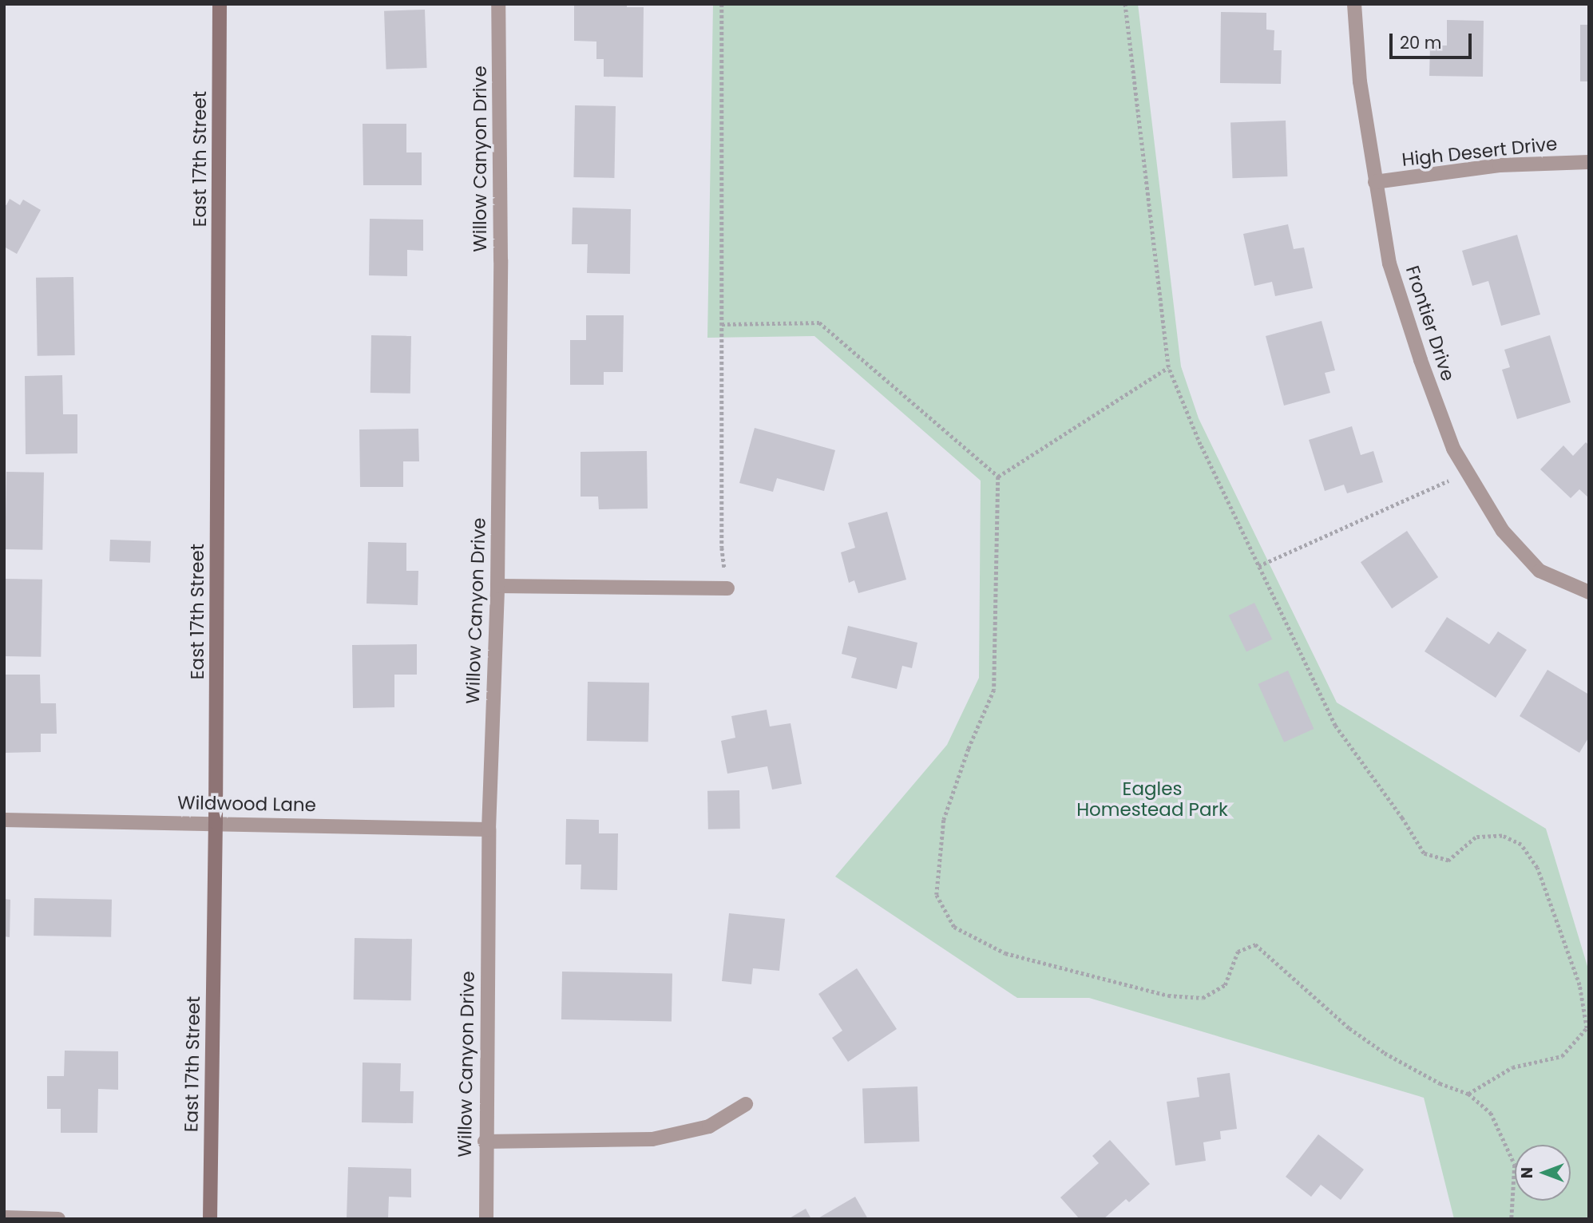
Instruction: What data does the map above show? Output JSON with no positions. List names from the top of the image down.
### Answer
{
  "streets": {
    "main road": ["East 17th Street"],
    "street": [
      "High Desert Drive",
      "Willow Canyon Drive",
      "Frontier Drive",
      "Wildwood Lane"
    ]
  },
  "crossings": [
    ["High Desert Drive", "Frontier Drive"],
    ["East 17th Street", "Wildwood Lane"],
    ["Willow Canyon Drive", "Wildwood Lane"]
  ],
  "parks": ["Eagles Homestead Park"],
  "scale_bar": "20 m",
  "north": "left"
}
